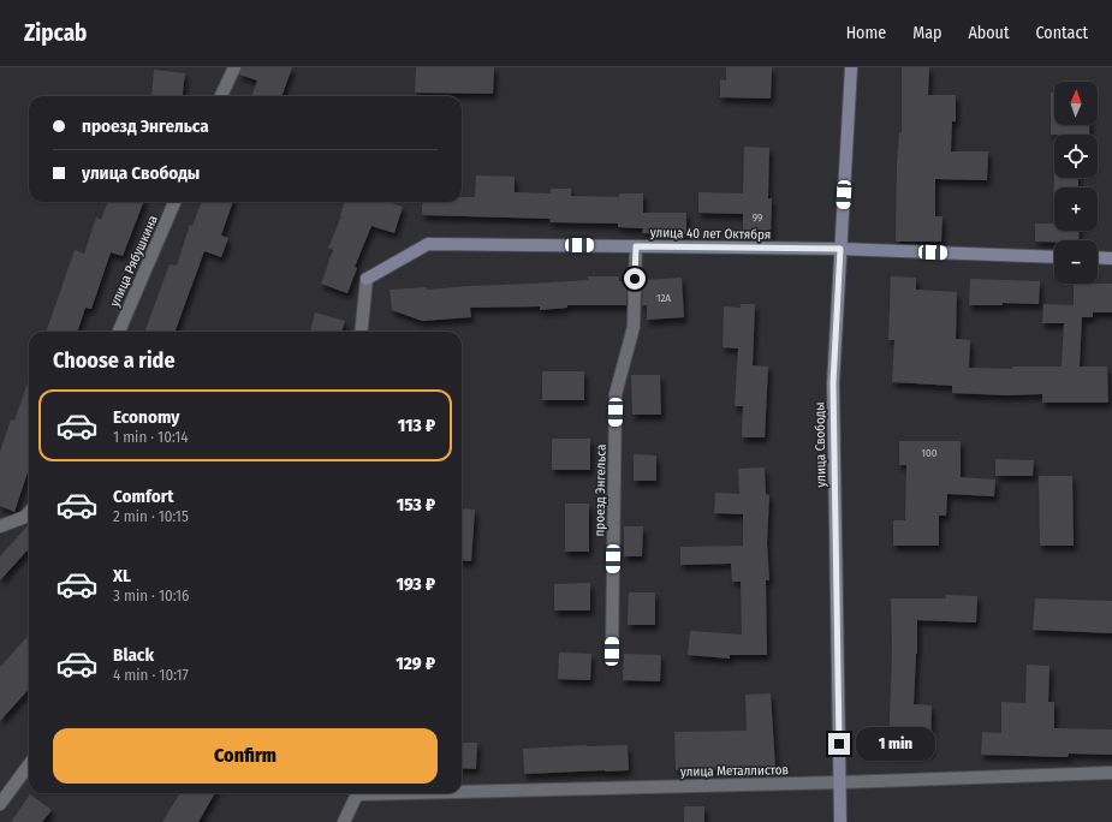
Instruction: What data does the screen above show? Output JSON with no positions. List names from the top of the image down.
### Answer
{
  "streets": {
    "street": [
      "улица 40 лет Октября",
      "улица Рябушкина",
      "улица Свободы",
      "проезд Энгельса",
      "улица Металлистов"
    ]
  },
  "crossings": [
    ["улица 40 лет Октября", "улица Свободы"],
    ["улица 40 лет Октября", "проезд Энгельса"],
    ["улица Свободы", "улица Металлистов"]
  ],
  "house_numbers": ["99", "12А", "100"],
  "north": "top",
  "page": {
    "header": "Zipcab",
    "nav": [
      "Home",
      "Map",
      "About",
      "Contact"
    ],
    "map_buttons": ["+", "−"],
    "banner": ["проезд Энгельса", "улица Свободы"],
    "heading": "Choose a ride",
    "list": [
      {
        "name": "Economy",
        "note": "1 min · 10:14",
        "value": "113 ₽"
      },
      {
        "name": "Comfort",
        "note": "2 min · 10:15",
        "value": "153 ₽"
      },
      {
        "name": "XL",
        "note": "3 min · 10:16",
        "value": "193 ₽"
      },
      {
        "name": "Black",
        "note": "4 min · 10:17",
        "value": "129 ₽"
      }
    ],
    "buttons": "Confirm",
    "bubble": "1 min"
  }
}
